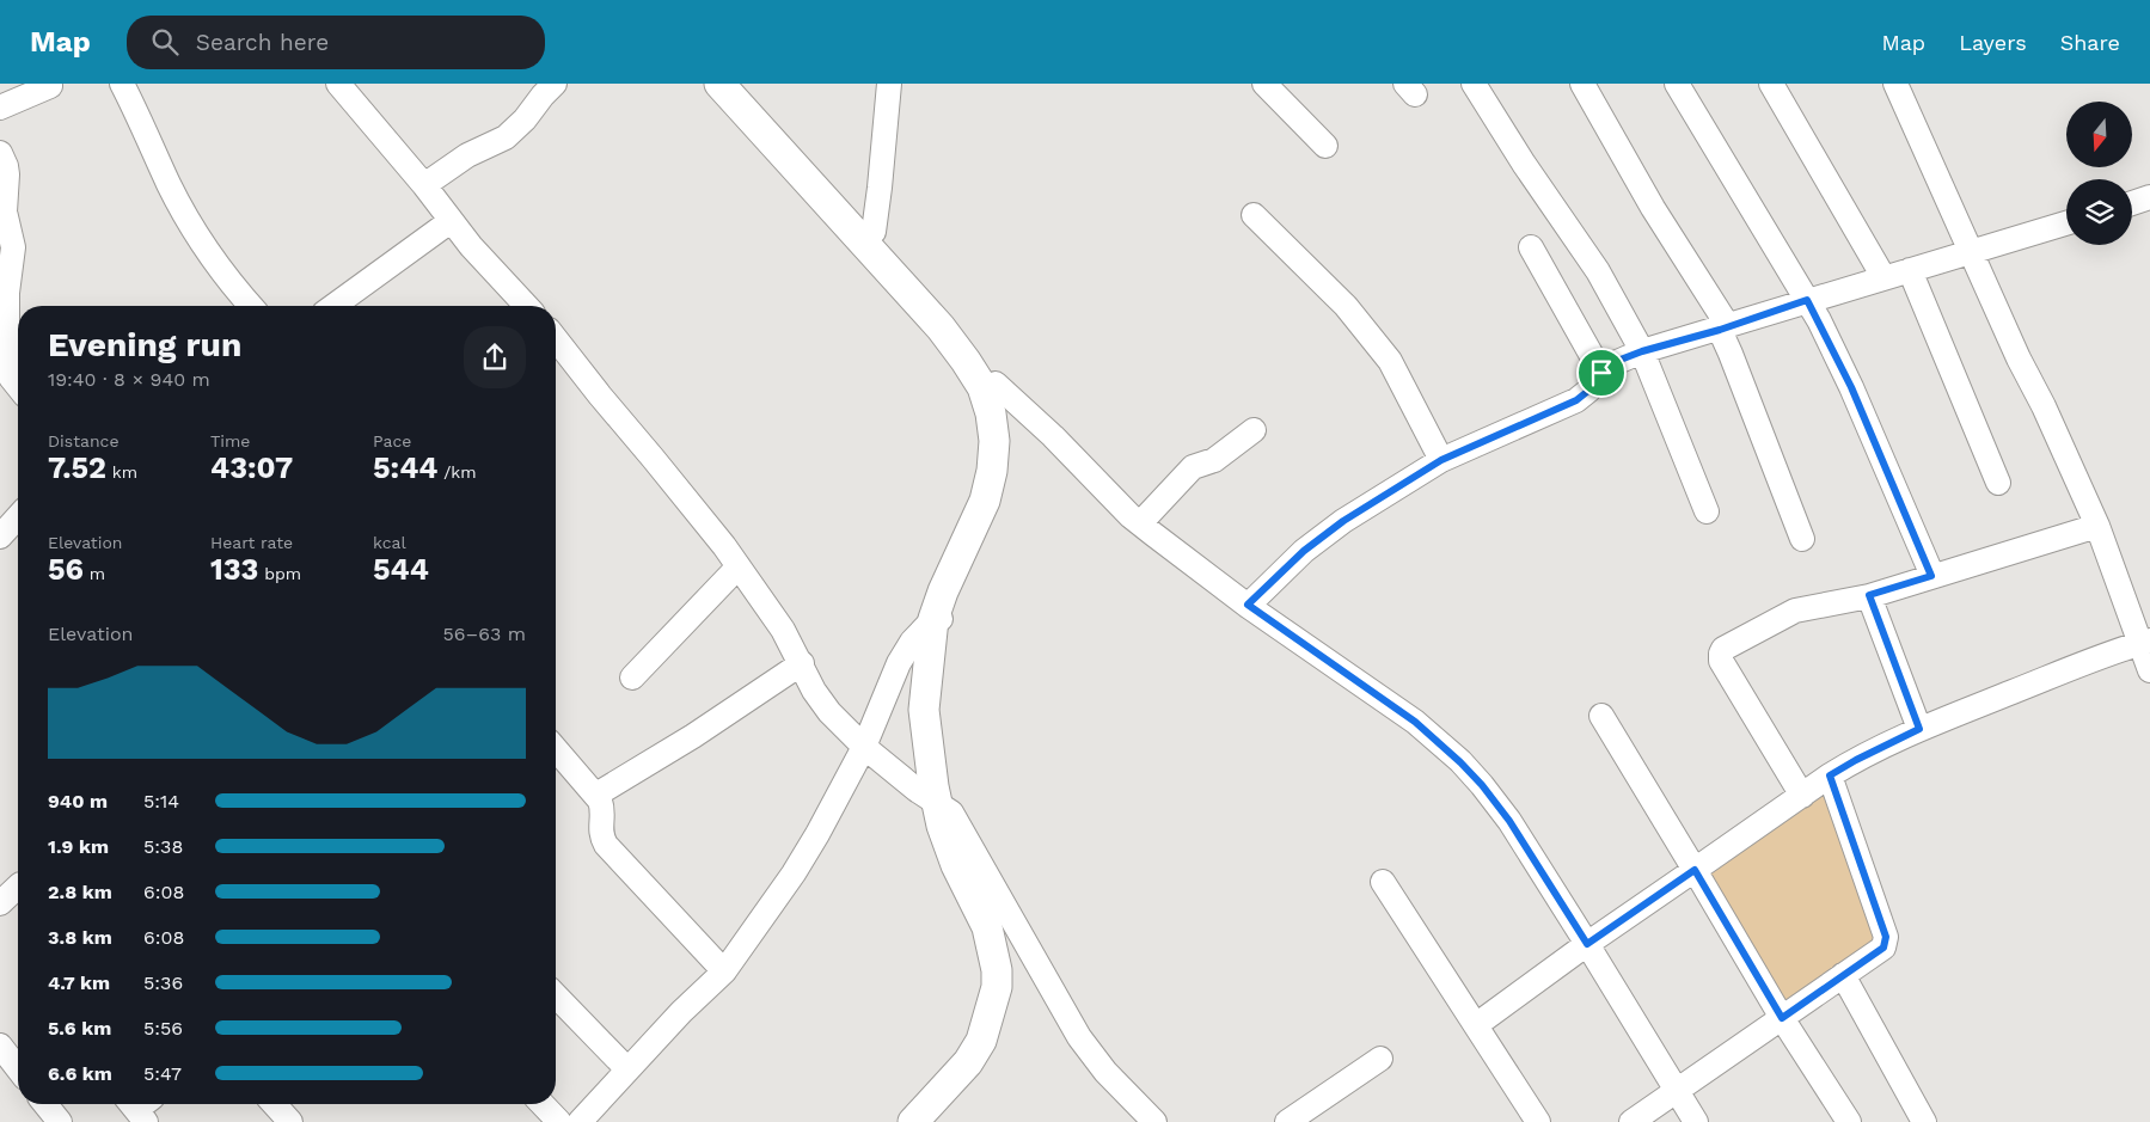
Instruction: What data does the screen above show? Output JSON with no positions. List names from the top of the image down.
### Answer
{
  "north": "bottom",
  "page": {
    "header": "Map",
    "search": "Search here",
    "nav": ["Map", "Layers", "Share"],
    "heading": ["Evening run", "19:40 · 8 × 940 m"],
    "stats": [
      ["Distance", "7.52 km"],
      ["Time", "43:07"],
      ["Pace", "5:44 /km"],
      ["Elevation", "56 m"],
      ["Heart rate", "133 bpm"],
      ["kcal", "544"]
    ],
    "chart": ["Elevation", "56–63 m"],
    "list": [
      {
        "name": "940 m",
        "note": "5:14"
      },
      {
        "name": "1.9 km",
        "note": "5:38"
      },
      {
        "name": "2.8 km",
        "note": "6:08"
      },
      {
        "name": "3.8 km",
        "note": "6:08"
      },
      {
        "name": "4.7 km",
        "note": "5:36"
      },
      {
        "name": "5.6 km",
        "note": "5:56"
      },
      {
        "name": "6.6 km",
        "note": "5:47"
      }
    ]
  }
}
